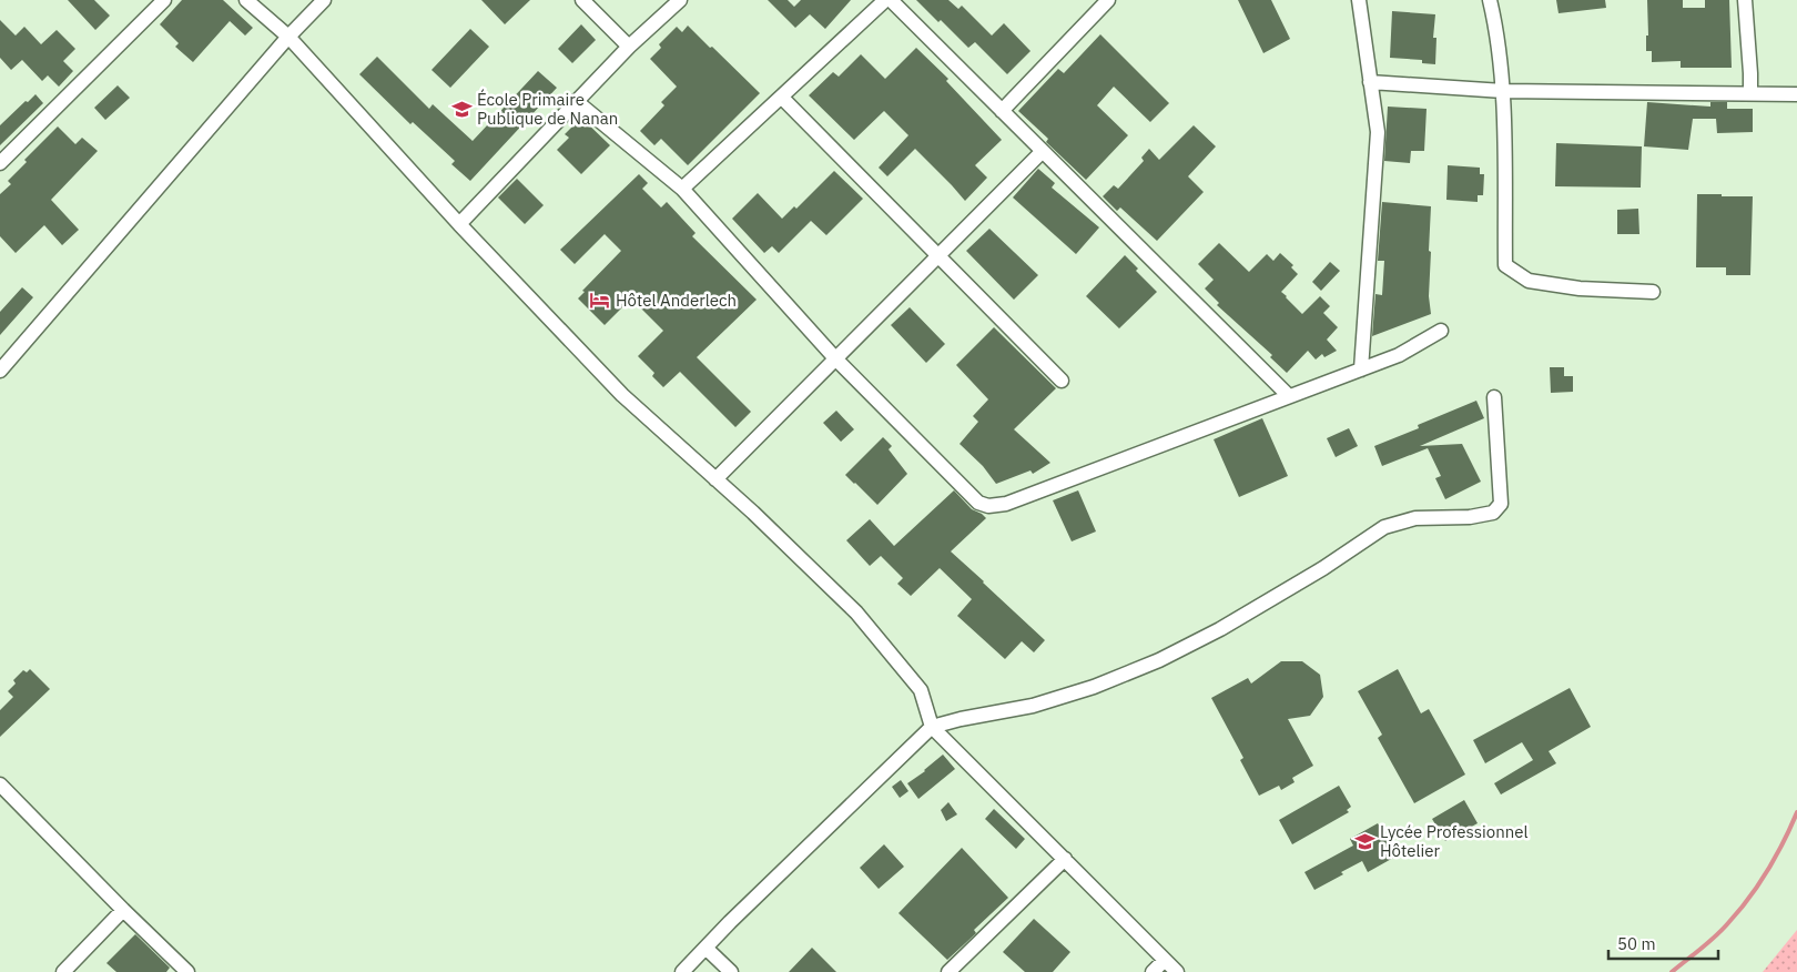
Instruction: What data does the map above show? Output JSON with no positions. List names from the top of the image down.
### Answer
{
  "places": {
    "school or university": ["École Primaire Publique de Nanan", "Lycée Professionnel Hôtelier"],
    "hotel": ["Hôtel Anderlech"]
  },
  "scale_bar": "50 m"
}
